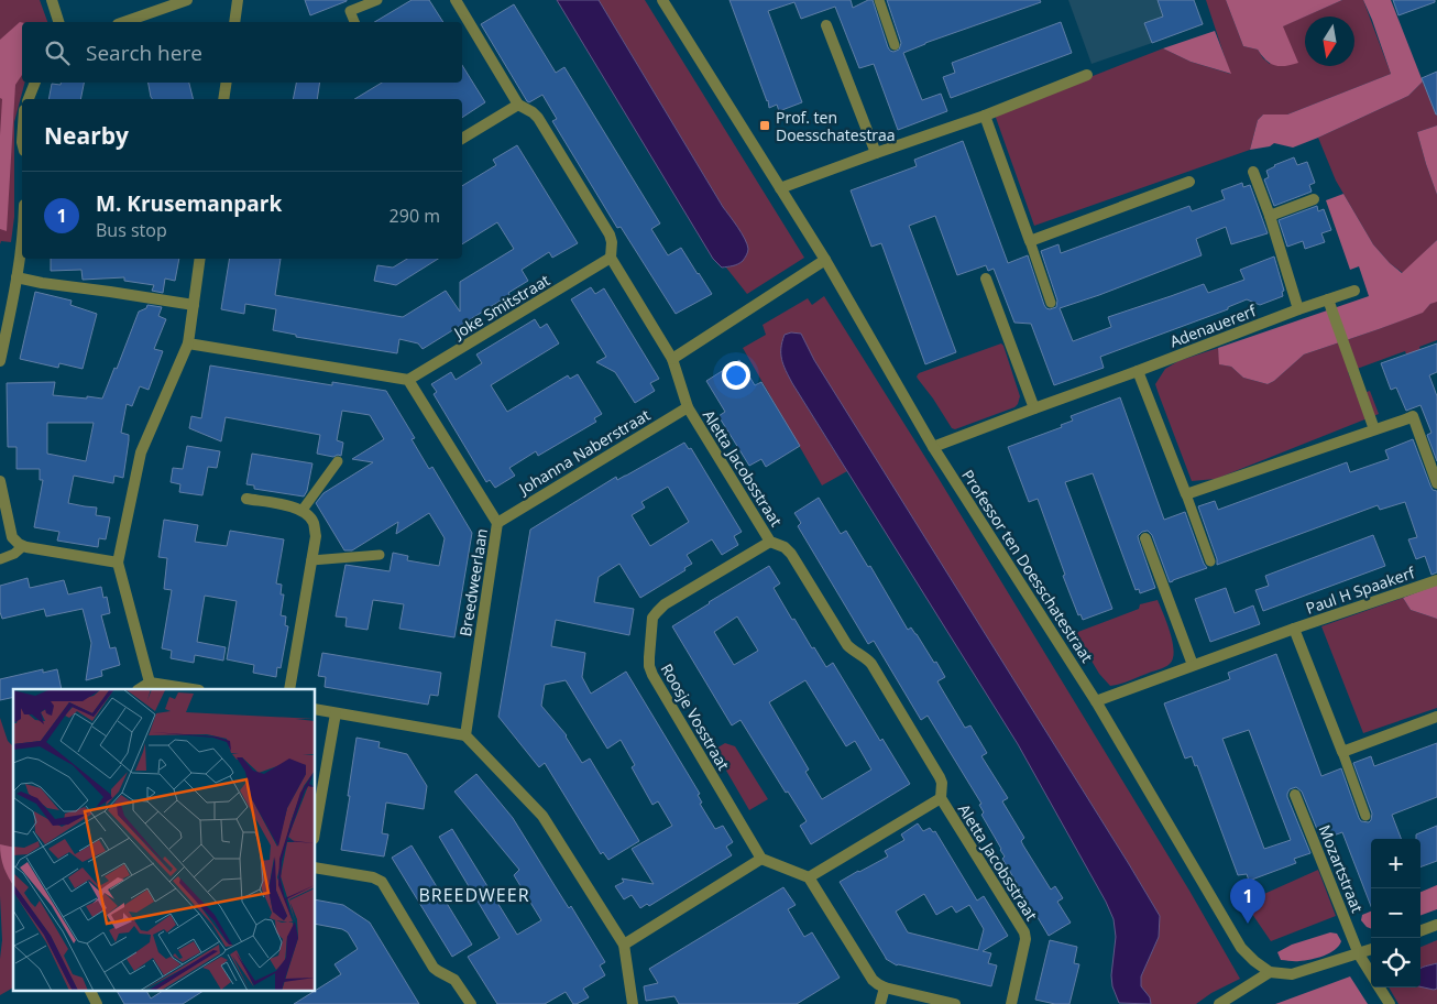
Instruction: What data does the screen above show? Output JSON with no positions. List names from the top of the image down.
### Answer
{
  "streets": {
    "street": [
      "Joke Smitstraat",
      "Adenauererf",
      "Johanna Naberstraat",
      "Aletta Jacobsstraat",
      "Professor ten Doesschatestraat",
      "Breedweerlaan",
      "Paul H Spaakerf",
      "Roosje Vosstraat",
      "Mozartstraat"
    ]
  },
  "crossings": [
    ["Joke Smitstraat", "Aletta Jacobsstraat"],
    ["Joke Smitstraat", "Breedweerlaan"],
    ["Johanna Naberstraat", "Aletta Jacobsstraat"],
    ["Johanna Naberstraat", "Breedweerlaan"],
    ["Aletta Jacobsstraat", "Roosje Vosstraat"]
  ],
  "districts": ["BREEDWEER"],
  "places": {
    "transit": ["Prof. ten Doesschatestraa"]
  },
  "north": "bottom",
  "page": {
    "search": "Search here",
    "heading": "Nearby",
    "list": [
      {
        "mark": "1",
        "name": "M. Krusemanpark",
        "note": "Bus stop",
        "value": "290 m"
      }
    ],
    "map_buttons": ["+", "−"],
    "pins": "1"
  }
}
